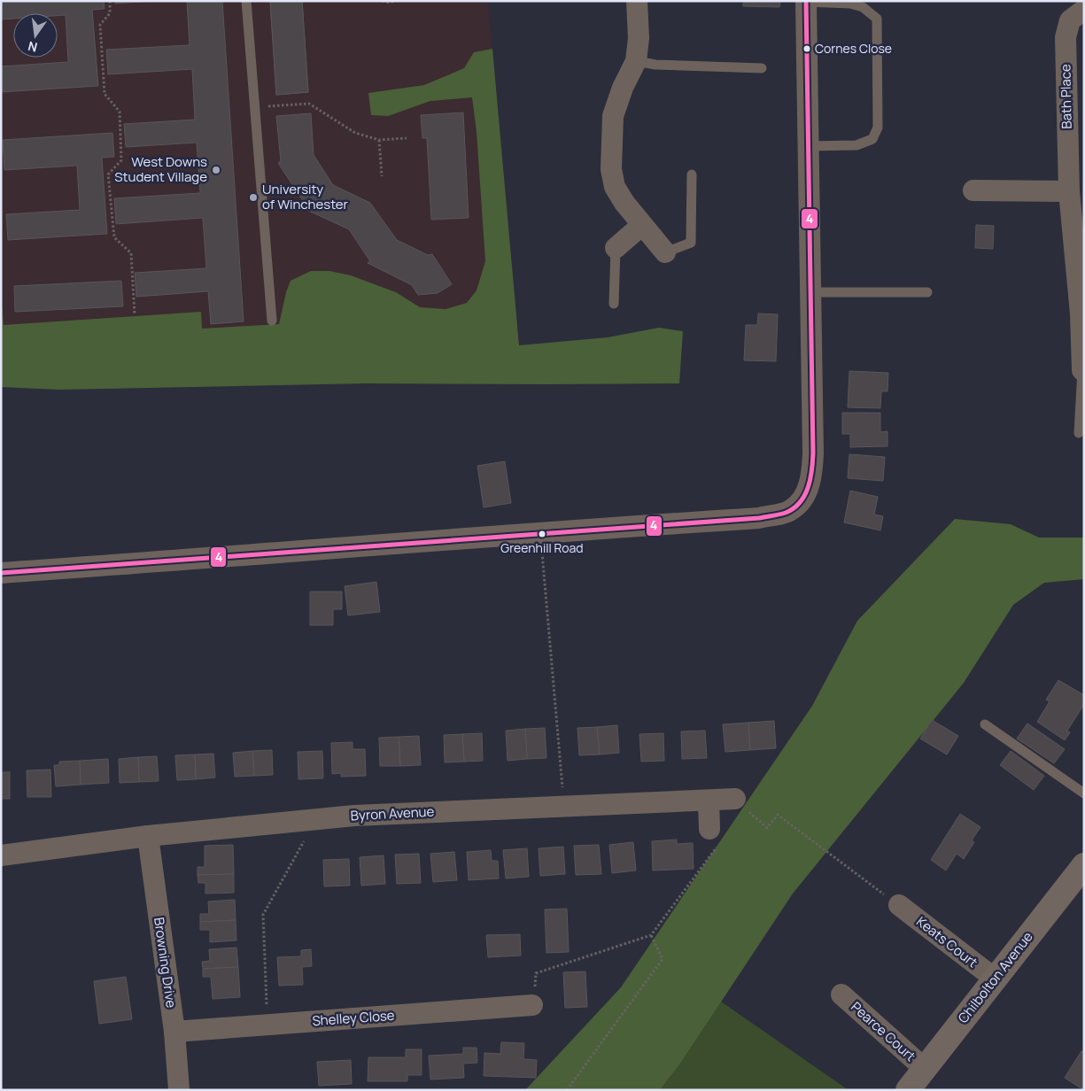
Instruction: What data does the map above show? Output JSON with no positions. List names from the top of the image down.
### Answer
{
  "streets": {
    "main road": ["Chilbolton Avenue"],
    "street": [
      "Bath Place",
      "Byron Avenue",
      "Keats Court",
      "Browning Drive",
      "Shelley Close",
      "Pearce Court"
    ]
  },
  "crossings": [
    ["Byron Avenue", "Browning Drive"],
    ["Keats Court", "Chilbolton Avenue"],
    ["Browning Drive", "Shelley Close"],
    ["Chilbolton Avenue", "Pearce Court"]
  ],
  "places": [
    "Cornes Close",
    "West Downs Student Village",
    "University of Winchester",
    "Greenhill Road"
  ],
  "lines": ["transit line 4"],
  "north": "bottom"
}
